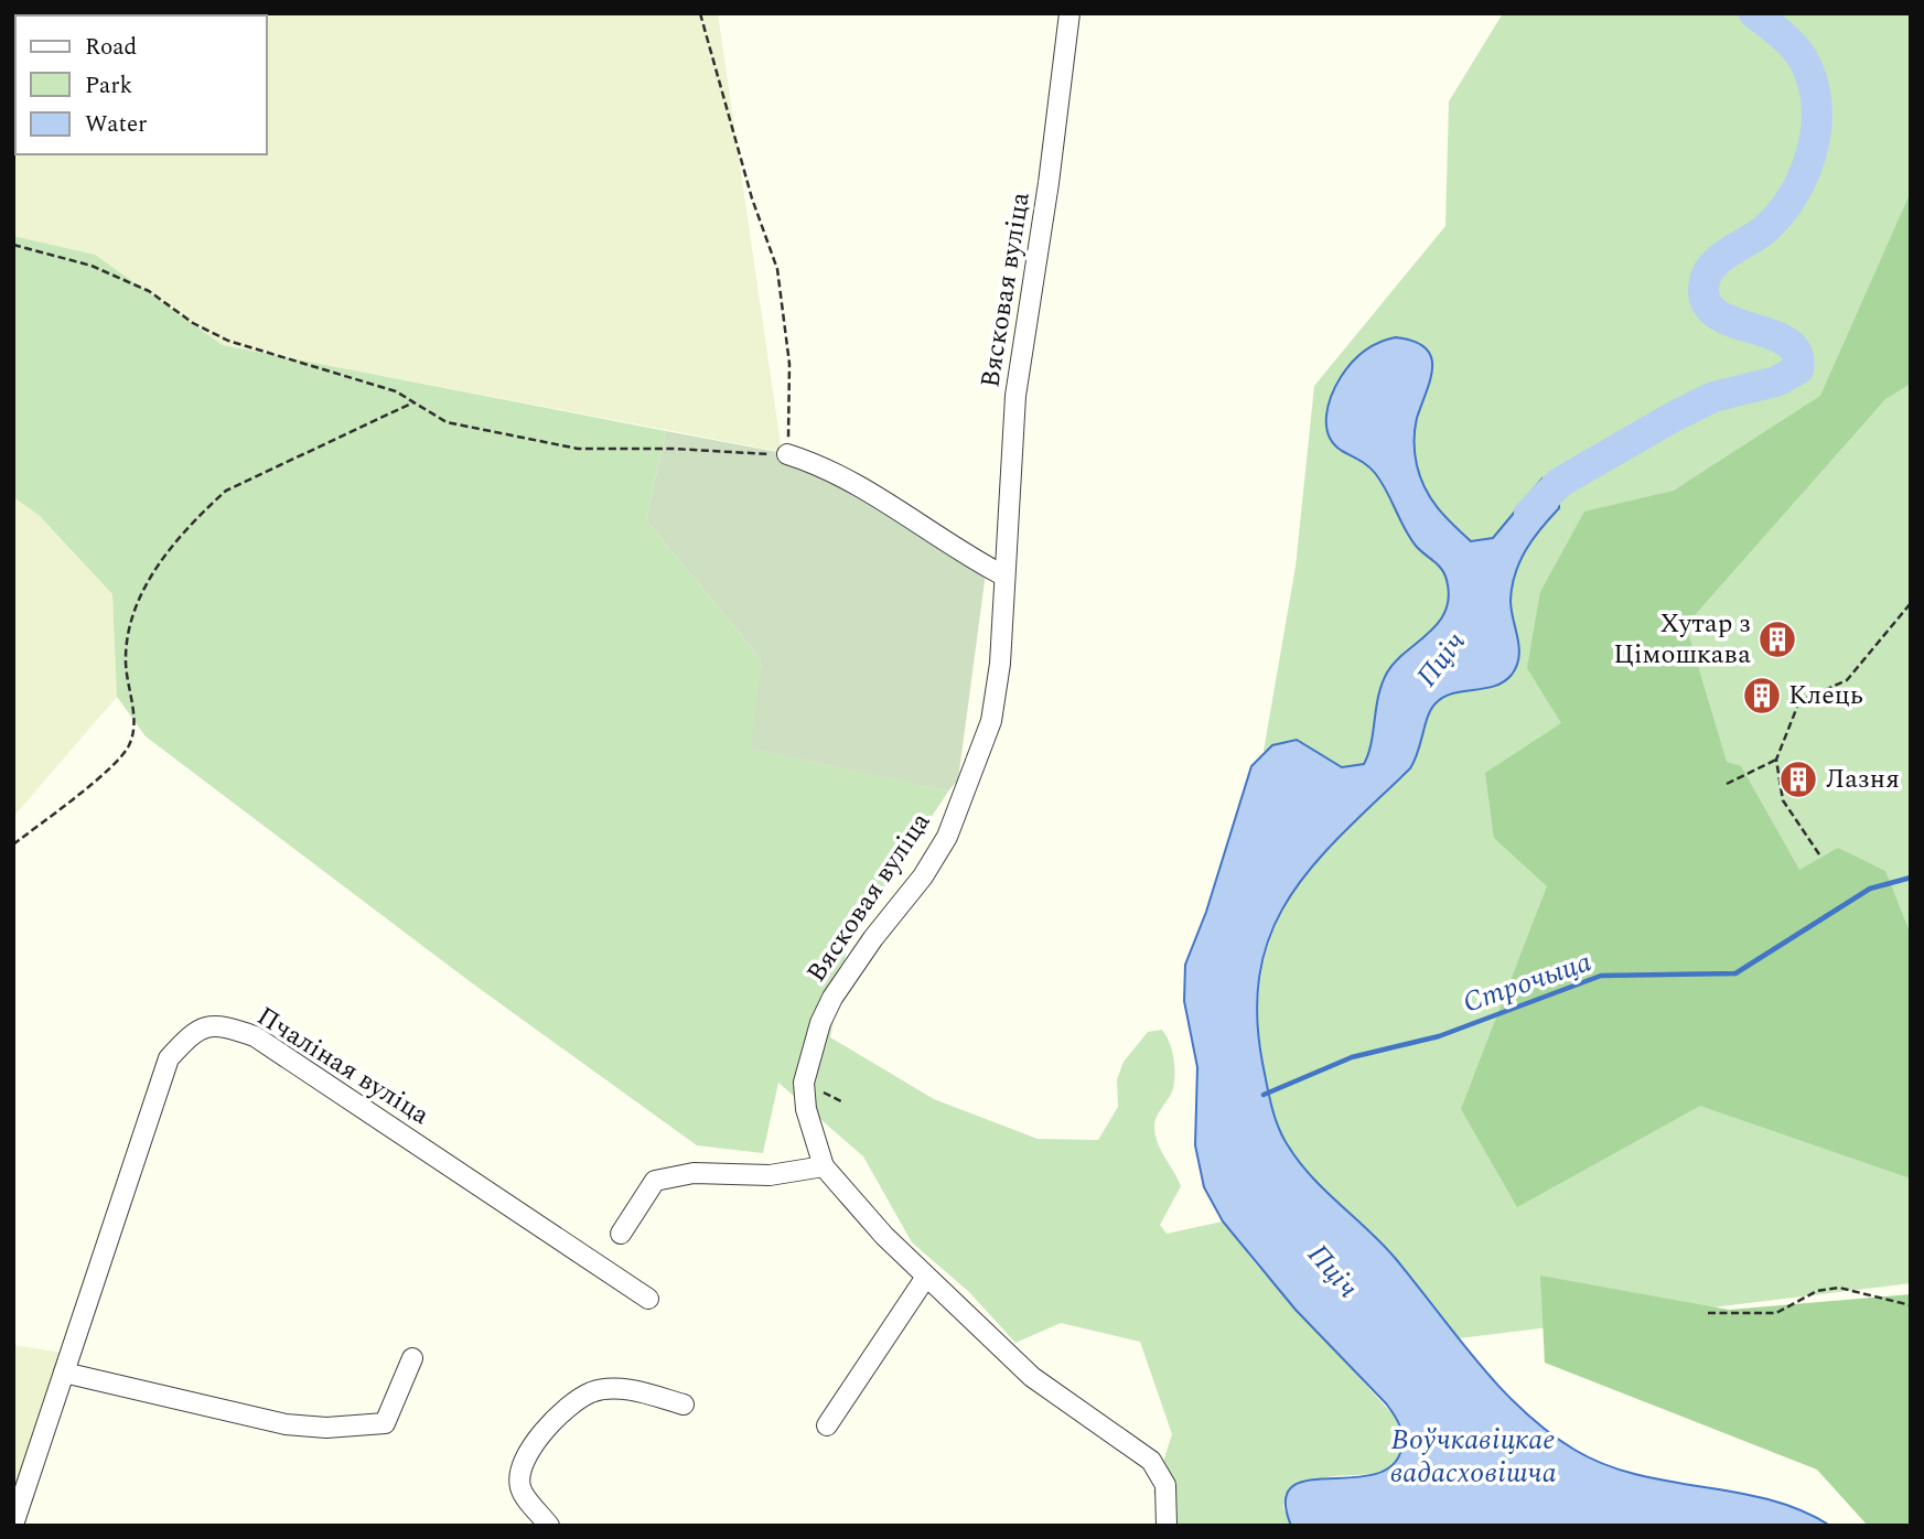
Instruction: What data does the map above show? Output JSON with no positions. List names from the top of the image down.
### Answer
{
  "streets": {
    "street": ["Вясковая вуліца", "Пчаліная вуліца"]
  },
  "water": ["Пціч", "Строчыца", "Воўчкавіцкае вадасховішча"],
  "places": {
    "building": ["Хутар з Цімошкава", "Клець", "Лазня"]
  },
  "legend": ["Road", "Park", "Water"]
}
